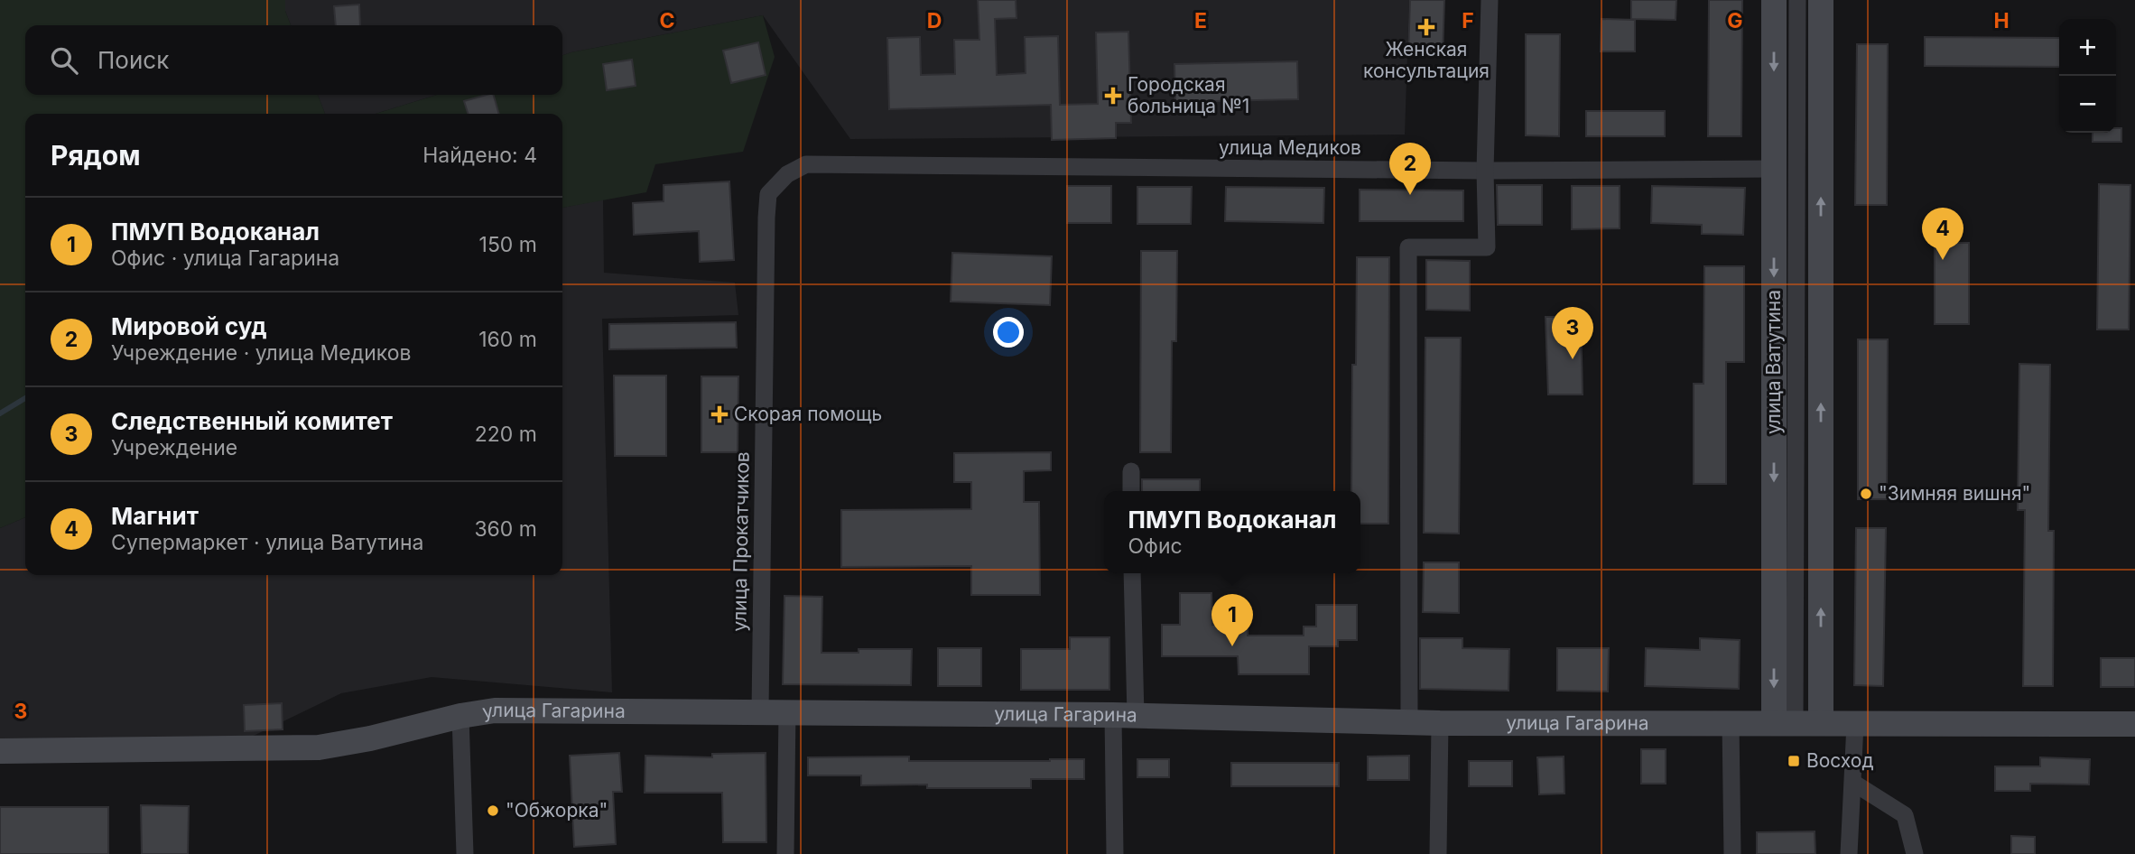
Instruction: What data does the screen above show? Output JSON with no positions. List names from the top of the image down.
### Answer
{
  "streets": {
    "street": [
      "улица Медиков",
      "улица Ватутина",
      "улица Прокатчиков",
      "улица Гагарина"
    ]
  },
  "crossings": [
    ["улица Медиков", "улица Ватутина"],
    ["улица Медиков", "улица Прокатчиков"],
    ["улица Ватутина", "улица Гагарина"],
    ["улица Прокатчиков", "улица Гагарина"]
  ],
  "places": {
    "health": ["Женская консультация", "Городская больница №1", "Скорая помощь"],
    "other": ["\"Зимняя вишня\"", "\"Обжорка\""],
    "transit": ["Восход"]
  },
  "page": {
    "map_buttons": ["+", "−"],
    "search": "Поиск",
    "heading": ["Рядом", "Найдено: 4"],
    "pins": [
      "2",
      "4",
      "3",
      "1"
    ],
    "list": [
      {
        "mark": "1",
        "name": "ПМУП Водоканал",
        "note": "Офис · улица Гагарина",
        "value": "150 m"
      },
      {
        "mark": "2",
        "name": "Мировой суд",
        "note": "Учреждение · улица Медиков",
        "value": "160 m"
      },
      {
        "mark": "3",
        "name": "Следственный комитет",
        "note": "Учреждение",
        "value": "220 m"
      },
      {
        "mark": "4",
        "name": "Магнит",
        "note": "Супермаркет · улица Ватутина",
        "value": "360 m"
      }
    ],
    "popup": ["ПМУП Водоканал", "Офис"]
  },
  "grid": {
    "columns": [
      "C",
      "D",
      "E",
      "F",
      "G",
      "H"
    ],
    "rows": ["3"]
  }
}
